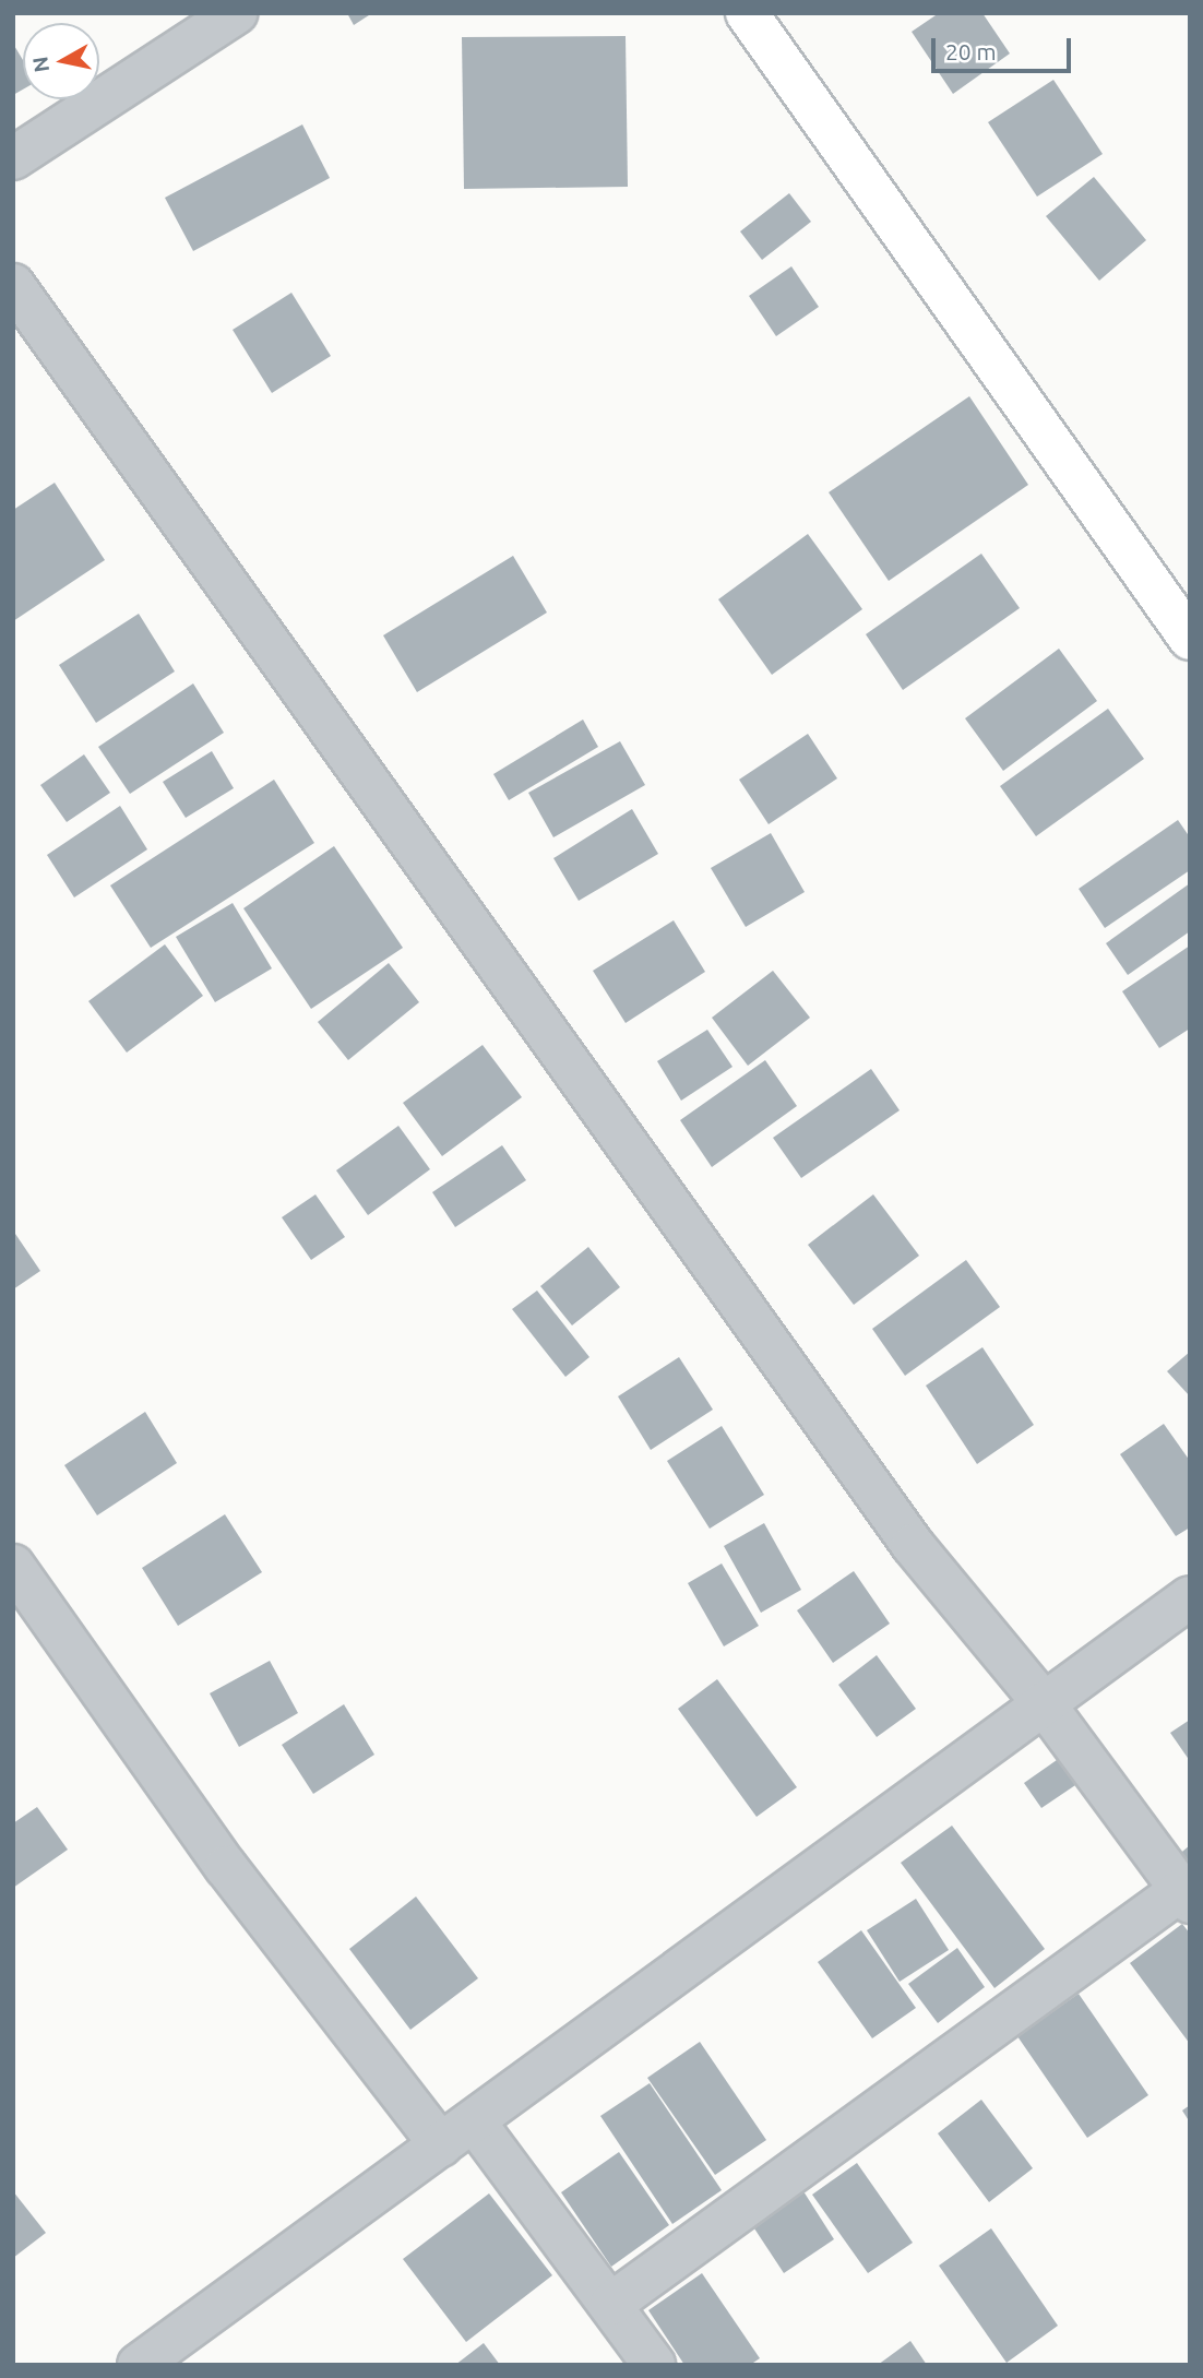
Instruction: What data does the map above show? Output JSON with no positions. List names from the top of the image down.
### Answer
{
  "scale_bar": "20 m",
  "north": "left"
}
